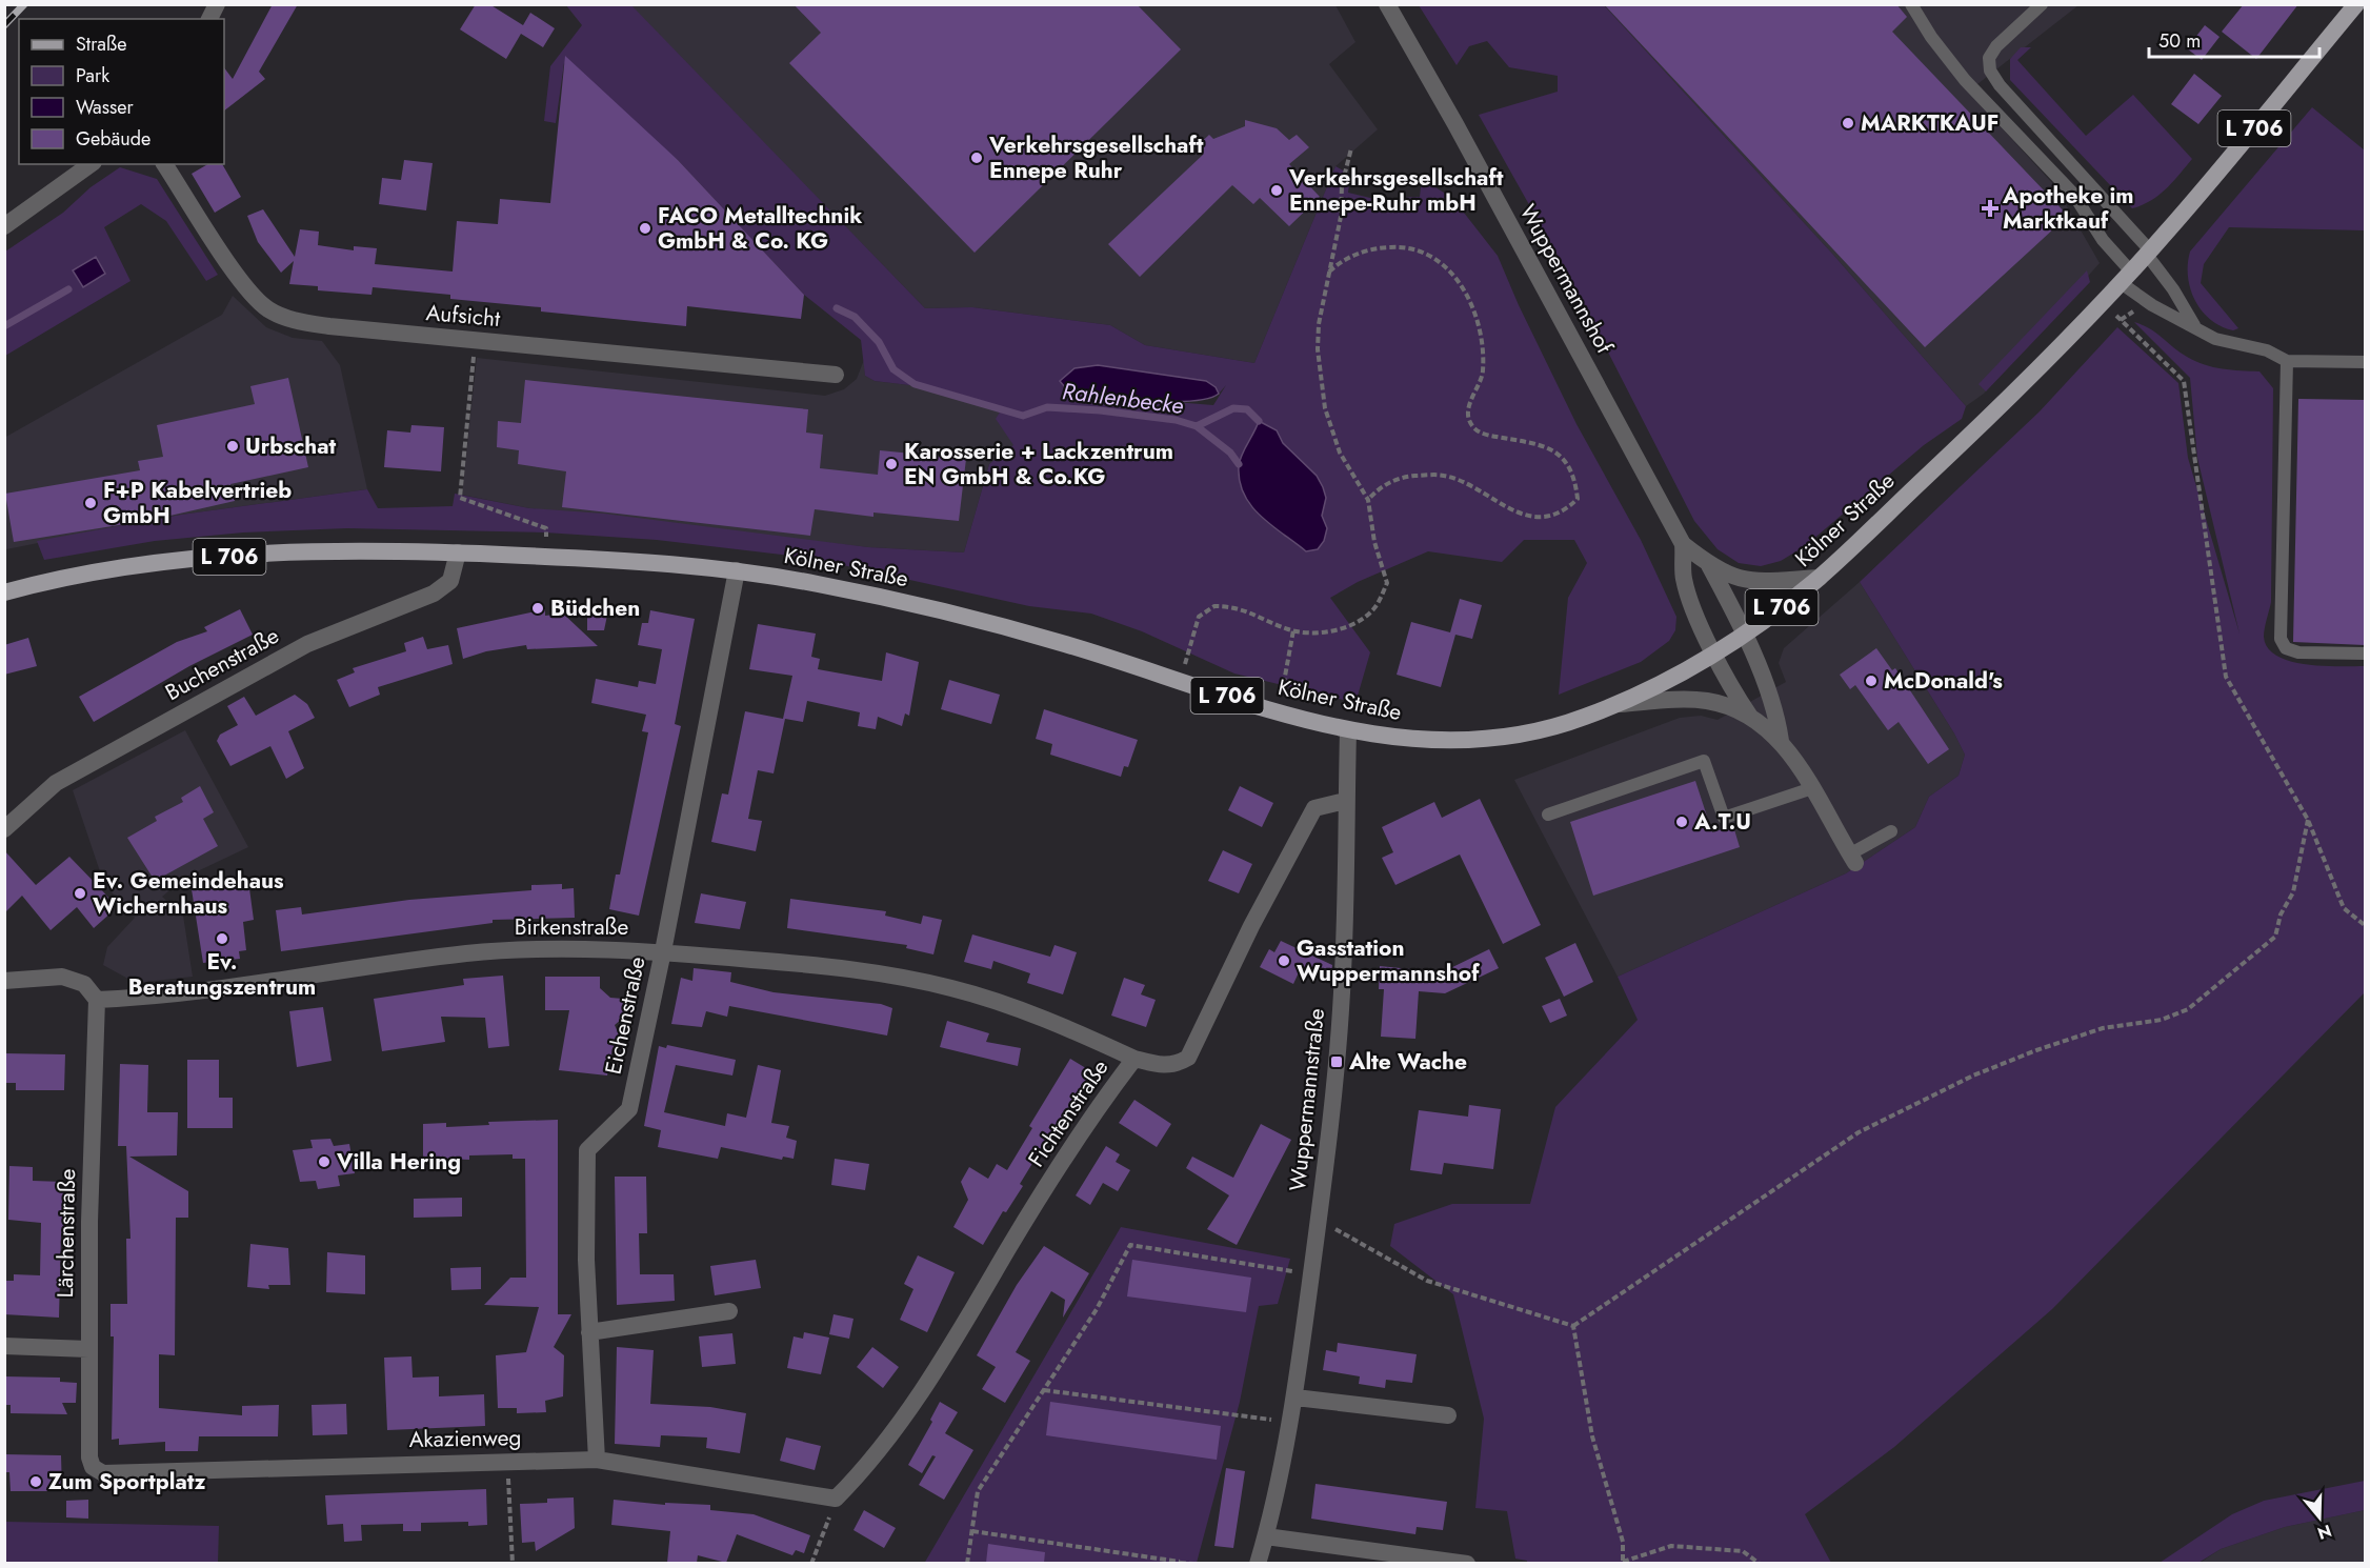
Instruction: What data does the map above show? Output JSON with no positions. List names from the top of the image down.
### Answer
{
  "streets": {
    "main road": ["L 706", "Kölner Straße"],
    "street": [
      "Wuppermannshof",
      "Aufsicht",
      "Buchenstraße",
      "Birkenstraße",
      "Eichenstraße",
      "Wuppermannstraße",
      "Fichtenstraße",
      "Lärchenstraße",
      "Akazienweg"
    ]
  },
  "crossings": [
    ["Wuppermannshof", "Kölner Straße"],
    ["Kölner Straße", "Buchenstraße"],
    ["Kölner Straße", "Eichenstraße"],
    ["Kölner Straße", "Wuppermannstraße"],
    ["Birkenstraße", "Eichenstraße"],
    ["Birkenstraße", "Fichtenstraße"],
    ["Birkenstraße", "Lärchenstraße"],
    ["Eichenstraße", "Akazienweg"],
    ["Wuppermannstraße", "Fichtenstraße"],
    ["Fichtenstraße", "Akazienweg"],
    ["Lärchenstraße", "Akazienweg"]
  ],
  "water": ["Rahlenbecke"],
  "places": {
    "other": [
      "MARKTKAUF",
      "Verkehrsgesellschaft Ennepe Ruhr",
      "Verkehrsgesellschaft Ennepe-Ruhr mbH",
      "FACO Metalltechnik GmbH & Co. KG",
      "Urbschat",
      "Karosserie + Lackzentrum EN GmbH & Co.KG",
      "F+P Kabelvertrieb GmbH",
      "Büdchen",
      "McDonald's",
      "A.T.U",
      "Ev. Gemeindehaus Wichernhaus",
      "Ev. Beratungszentrum",
      "Gasstation Wuppermannshof",
      "Villa Hering",
      "Zum Sportplatz"
    ],
    "health": ["Apotheke im Marktkauf"],
    "transit": ["Alte Wache"]
  },
  "legend": [
    "Straße",
    "Park",
    "Wasser",
    "Gebäude"
  ],
  "scale_bar": "50 m",
  "north": "bottom"
}
